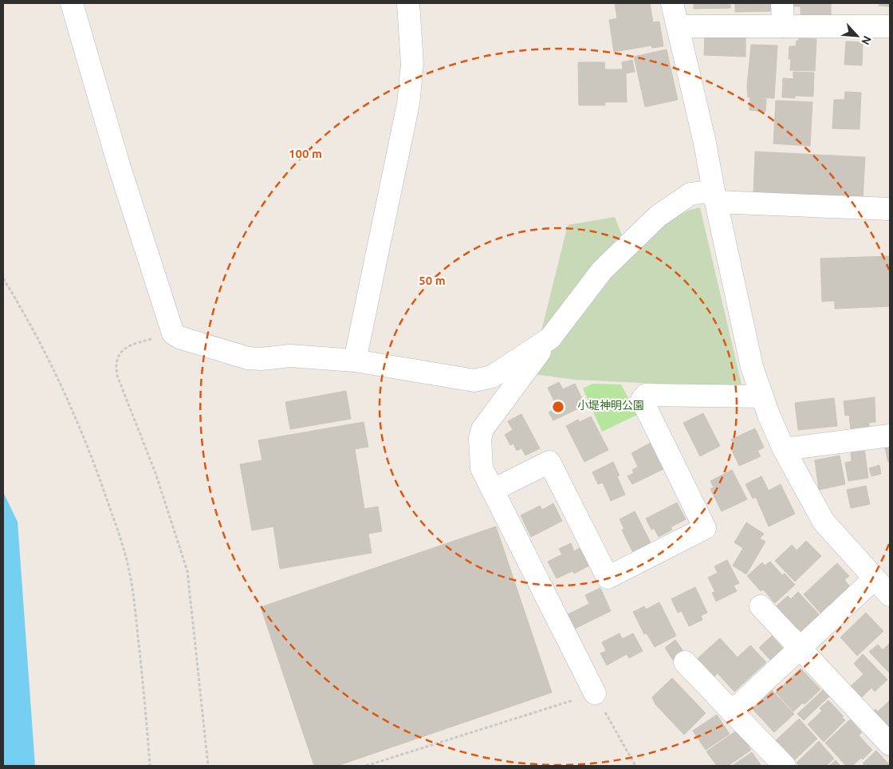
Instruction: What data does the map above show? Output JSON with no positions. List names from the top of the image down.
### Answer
{
  "parks": ["小堤神明公園"],
  "north": "bottom right",
  "rings": ["100 m", "50 m"]
}
